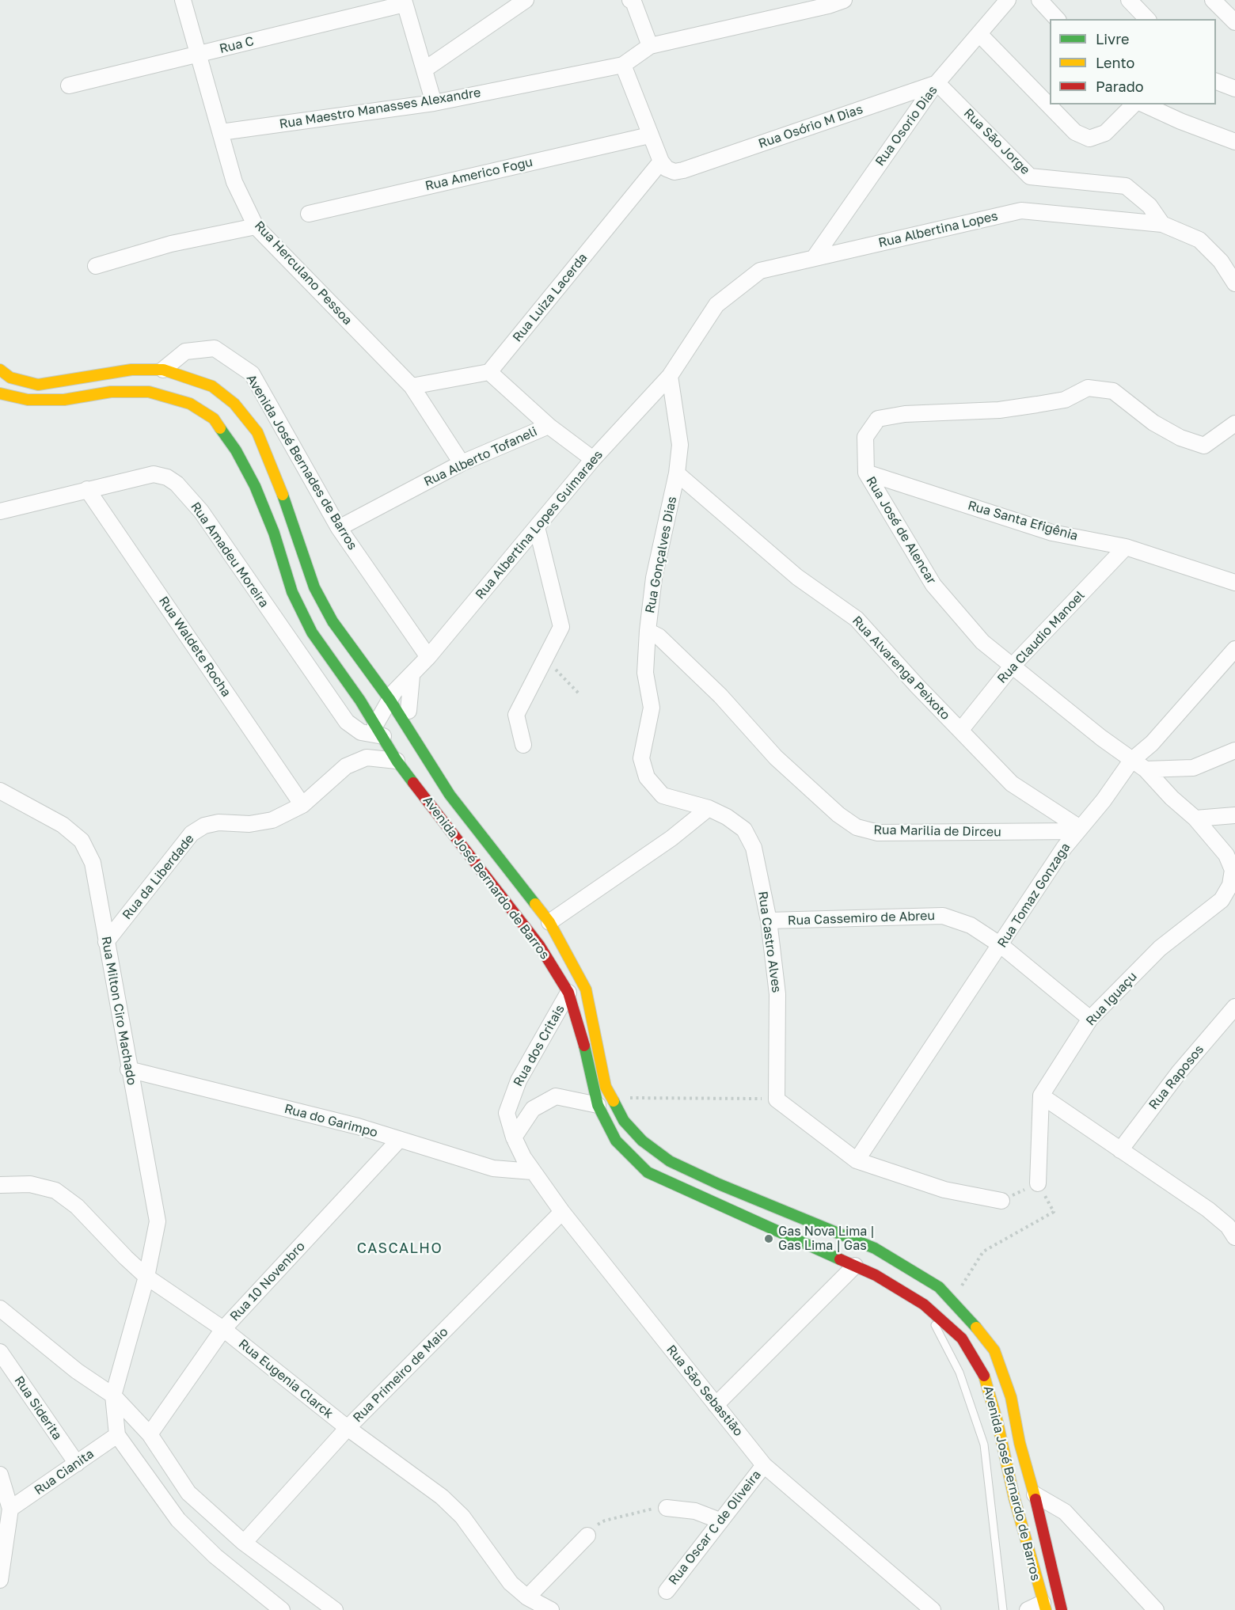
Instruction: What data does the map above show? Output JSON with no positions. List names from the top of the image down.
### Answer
{
  "streets": {
    "main road": ["Avenida José Bernardo de Barros"],
    "street": [
      "Rua C",
      "Rua Maestro Manasses Alexandre",
      "Rua Osorio Dias",
      "Rua Osório M Dias",
      "Rua São Jorge",
      "Rua Americo Fogu",
      "Rua Albertina Lopes",
      "Rua Herculano Pessoa",
      "Rua Luiza Lacerda",
      "Rua Alberto Tofaneli",
      "Avenida José Bernades de Barros",
      "Rua Santa Efigênia",
      "Rua Albertina Lopes Guimaraes",
      "Rua José de Alencar",
      "Rua Amadeu Moreira",
      "Rua Gonçalves Dias",
      "Rua Claudio Manoel",
      "Rua Waldete Rocha",
      "Rua Alvarenga Peixoto",
      "Rua Marilia de Dirceu",
      "Rua da Liberdade",
      "Rua Tomaz Gonzaga",
      "Rua Cassemiro de Abreu",
      "Rua Castro Alves",
      "Rua Iguaçu",
      "Rua Milton Ciro Machado",
      "Rua dos Critais",
      "Rua Raposos",
      "Rua do Garimpo",
      "Rua 10 Novenbro",
      "Rua Primeiro de Maio",
      "Rua Eugenia Clarck",
      "Rua São Sebastião",
      "Rua Siderita",
      "Rua Cianita",
      "Rua Oscar C de Oliveira"
    ]
  },
  "crossings": [
    ["Rua C", "Rua Herculano Pessoa"],
    ["Rua Maestro Manasses Alexandre", "Rua Herculano Pessoa"],
    ["Rua Osorio Dias", "Rua Osório M Dias"],
    ["Rua Osorio Dias", "Rua São Jorge"],
    ["Rua Osorio Dias", "Rua Albertina Lopes"],
    ["Rua Osório M Dias", "Rua São Jorge"],
    ["Rua Osório M Dias", "Rua Luiza Lacerda"],
    ["Rua São Jorge", "Rua Albertina Lopes"],
    ["Rua Albertina Lopes", "Rua Albertina Lopes Guimaraes"],
    ["Rua Albertina Lopes", "Rua Gonçalves Dias"],
    ["Rua Herculano Pessoa", "Rua Alberto Tofaneli"],
    ["Rua Alberto Tofaneli", "Avenida José Bernades de Barros"],
    ["Rua Alberto Tofaneli", "Rua Albertina Lopes Guimaraes"],
    ["Avenida José Bernades de Barros", "Rua Albertina Lopes Guimaraes"],
    ["Avenida José Bernades de Barros", "Avenida José Bernardo de Barros"],
    ["Rua Santa Efigênia", "Rua José de Alencar"],
    ["Rua Santa Efigênia", "Rua Claudio Manoel"],
    ["Rua Albertina Lopes Guimaraes", "Rua Amadeu Moreira"],
    ["Rua Albertina Lopes Guimaraes", "Rua Gonçalves Dias"],
    ["Rua Albertina Lopes Guimaraes", "Avenida José Bernardo de Barros"],
    ["Rua José de Alencar", "Rua Claudio Manoel"],
    ["Rua José de Alencar", "Rua Tomaz Gonzaga"],
    ["Rua José de Alencar", "Rua Iguaçu"],
    ["Rua Amadeu Moreira", "Rua Waldete Rocha"],
    ["Rua Amadeu Moreira", "Avenida José Bernardo de Barros"],
    ["Rua Gonçalves Dias", "Rua Alvarenga Peixoto"],
    ["Rua Gonçalves Dias", "Rua Marilia de Dirceu"],
    ["Rua Gonçalves Dias", "Rua Castro Alves"],
    ["Rua Claudio Manoel", "Rua Alvarenga Peixoto"],
    ["Rua Waldete Rocha", "Rua da Liberdade"],
    ["Rua Alvarenga Peixoto", "Rua Marilia de Dirceu"],
    ["Rua Alvarenga Peixoto", "Rua Tomaz Gonzaga"],
    ["Rua Marilia de Dirceu", "Rua Tomaz Gonzaga"],
    ["Rua da Liberdade", "Avenida José Bernardo de Barros"],
    ["Rua da Liberdade", "Rua Milton Ciro Machado"],
    ["Avenida José Bernardo de Barros", "Rua dos Critais"],
    ["Rua Tomaz Gonzaga", "Rua Cassemiro de Abreu"],
    ["Rua Tomaz Gonzaga", "Rua Iguaçu"],
    ["Rua Cassemiro de Abreu", "Rua Castro Alves"],
    ["Rua Cassemiro de Abreu", "Rua Iguaçu"],
    ["Rua Milton Ciro Machado", "Rua do Garimpo"],
    ["Rua Milton Ciro Machado", "Rua Eugenia Clarck"],
    ["Rua dos Critais", "Rua São Sebastião"],
    ["Rua do Garimpo", "Rua 10 Novenbro"],
    ["Rua do Garimpo", "Rua São Sebastião"],
    ["Rua 10 Novenbro", "Rua Eugenia Clarck"],
    ["Rua Primeiro de Maio", "Rua Eugenia Clarck"],
    ["Rua Primeiro de Maio", "Rua São Sebastião"],
    ["Rua São Sebastião", "Rua Oscar C de Oliveira"],
    ["Rua Siderita", "Rua Cianita"]
  ],
  "districts": ["CASCALHO"],
  "places": ["Gas Nova Lima | Gas Lima | Gas"],
  "legend": ["Livre", "Lento", "Parado"]
}
